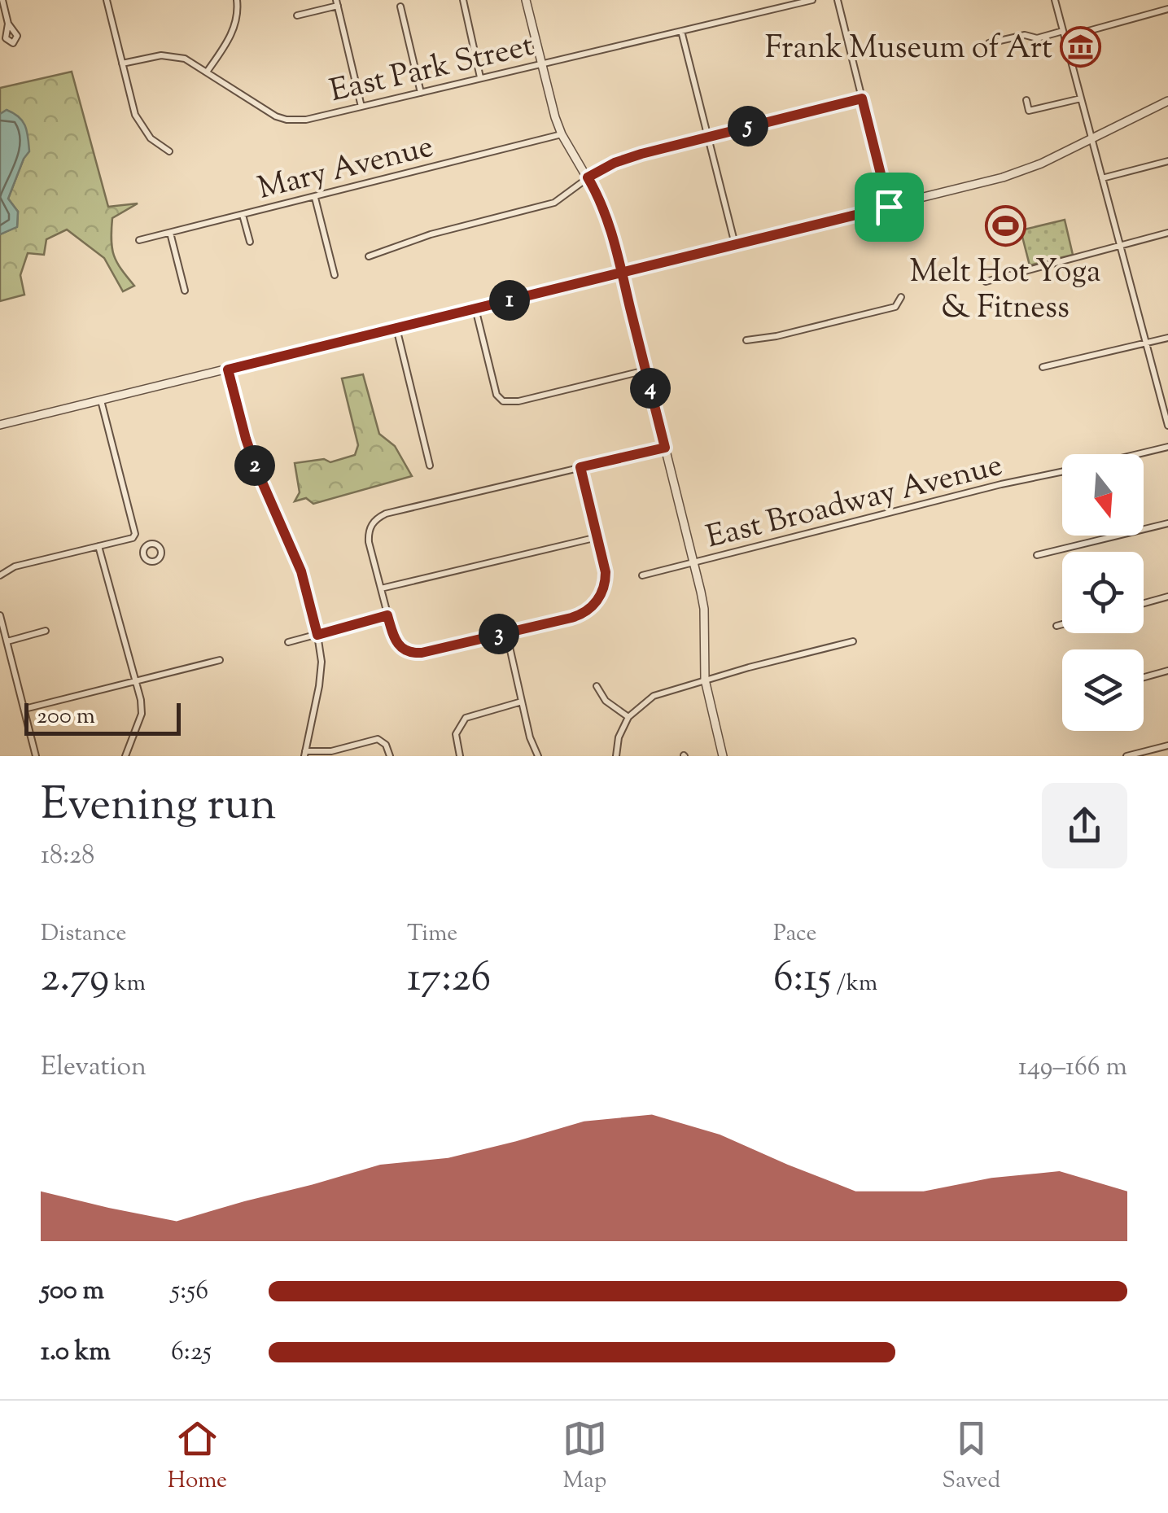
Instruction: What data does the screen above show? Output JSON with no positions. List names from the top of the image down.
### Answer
{
  "streets": {
    "street": ["East Park Street", "Mary Avenue", "East Broadway Avenue"]
  },
  "places": {
    "museum": ["Frank Museum of Art"],
    "sports": ["Melt Hot Yoga & Fitness"]
  },
  "scale_bar": "200 m",
  "north": "bottom",
  "page": {
    "pins": [
      "5",
      "1",
      "4",
      "2",
      "3"
    ],
    "scale": "200 m",
    "heading": ["Evening run", "18:28"],
    "stats": [
      ["Distance", "2.79 km"],
      ["Time", "17:26"],
      ["Pace", "6:15 /km"]
    ],
    "chart": ["Elevation", "149–166 m"],
    "list": [
      {
        "name": "500 m",
        "note": "5:56"
      },
      {
        "name": "1.0 km",
        "note": "6:25"
      }
    ],
    "tabs": ["Home", "Map", "Saved"]
  }
}
